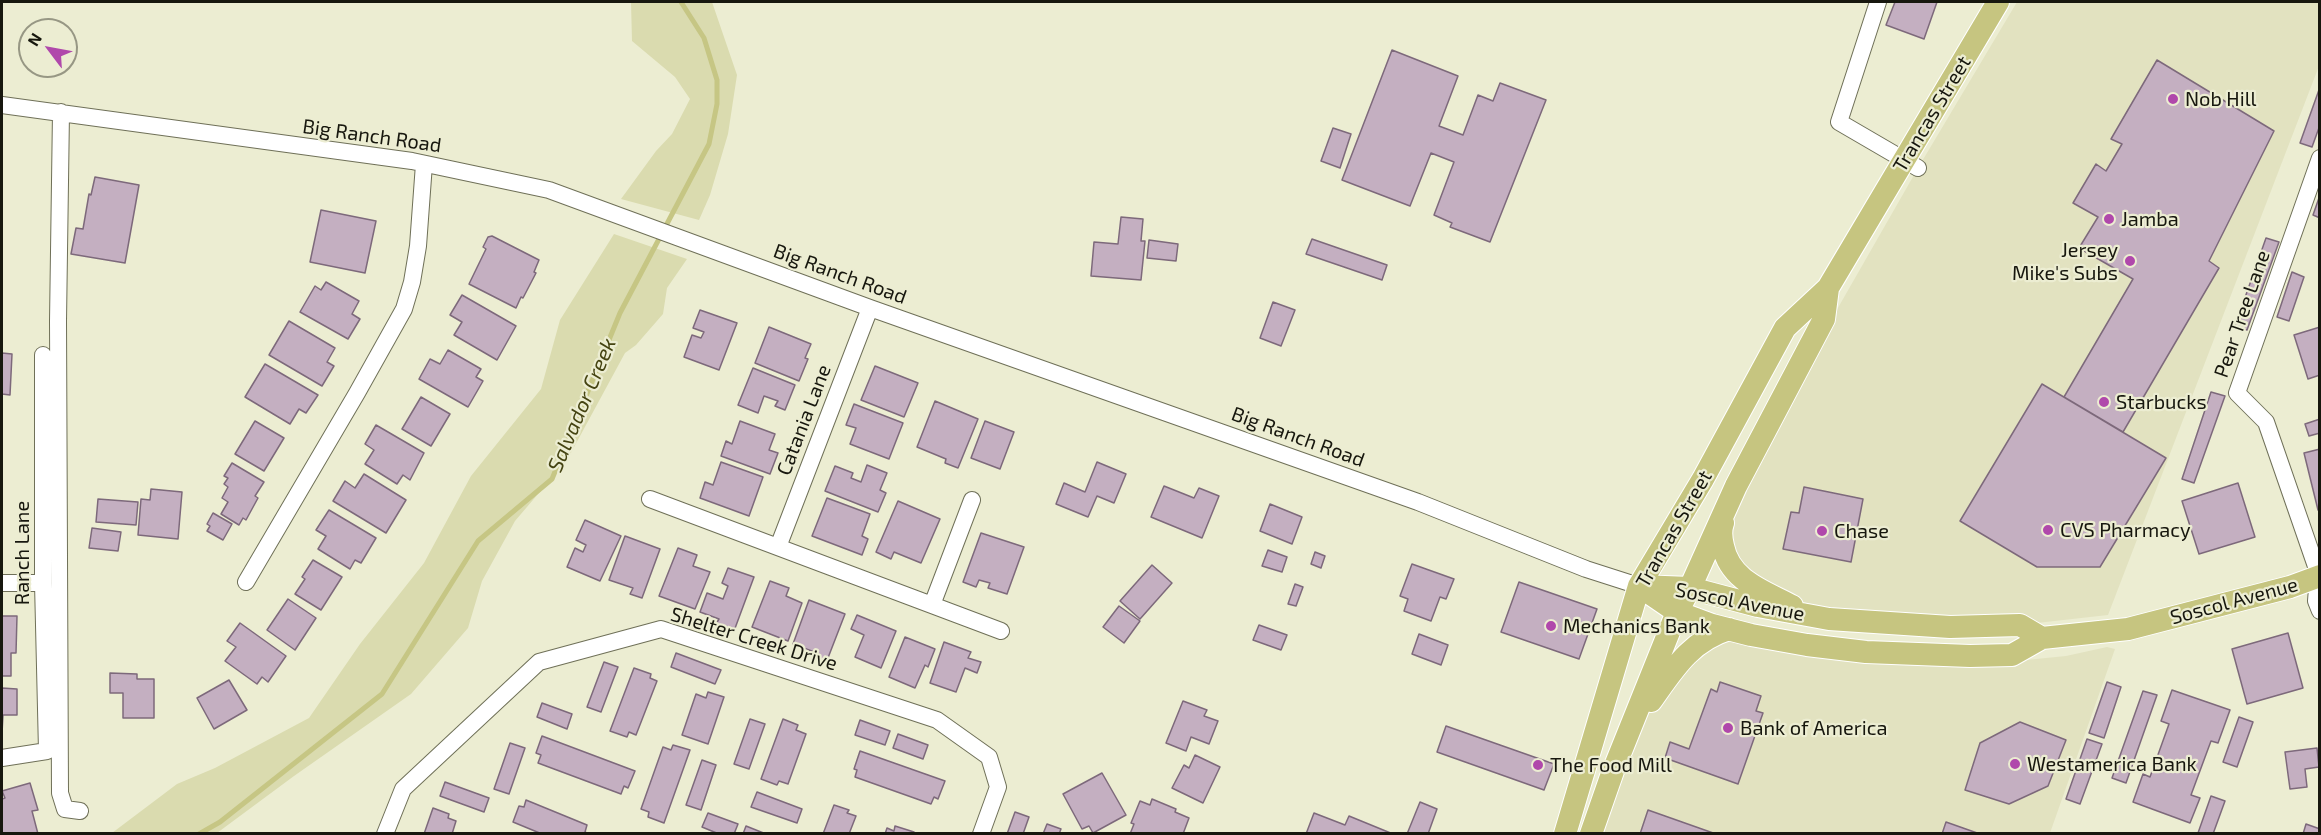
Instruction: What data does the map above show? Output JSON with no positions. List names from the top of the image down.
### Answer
{
  "streets": {
    "main road": ["Trancas Street", "Soscol Avenue"],
    "street": [
      "Big Ranch Road",
      "Pear Tree Lane",
      "Catania Lane",
      "Ranch Lane",
      "Shelter Creek Drive"
    ]
  },
  "crossings": [
    ["Trancas Street", "Big Ranch Road"],
    ["Trancas Street", "Soscol Avenue"],
    ["Big Ranch Road", "Catania Lane"],
    ["Big Ranch Road", "Soscol Avenue"],
    ["Pear Tree Lane", "Soscol Avenue"]
  ],
  "water": ["Salvador Creek"],
  "places": [
    "Nob Hill",
    "Jamba",
    "Jersey Mike's Subs",
    "Starbucks",
    "CVS Pharmacy",
    "Chase",
    "Mechanics Bank",
    "Bank of America",
    "Westamerica Bank",
    "The Food Mill"
  ],
  "north": "top left"
}
